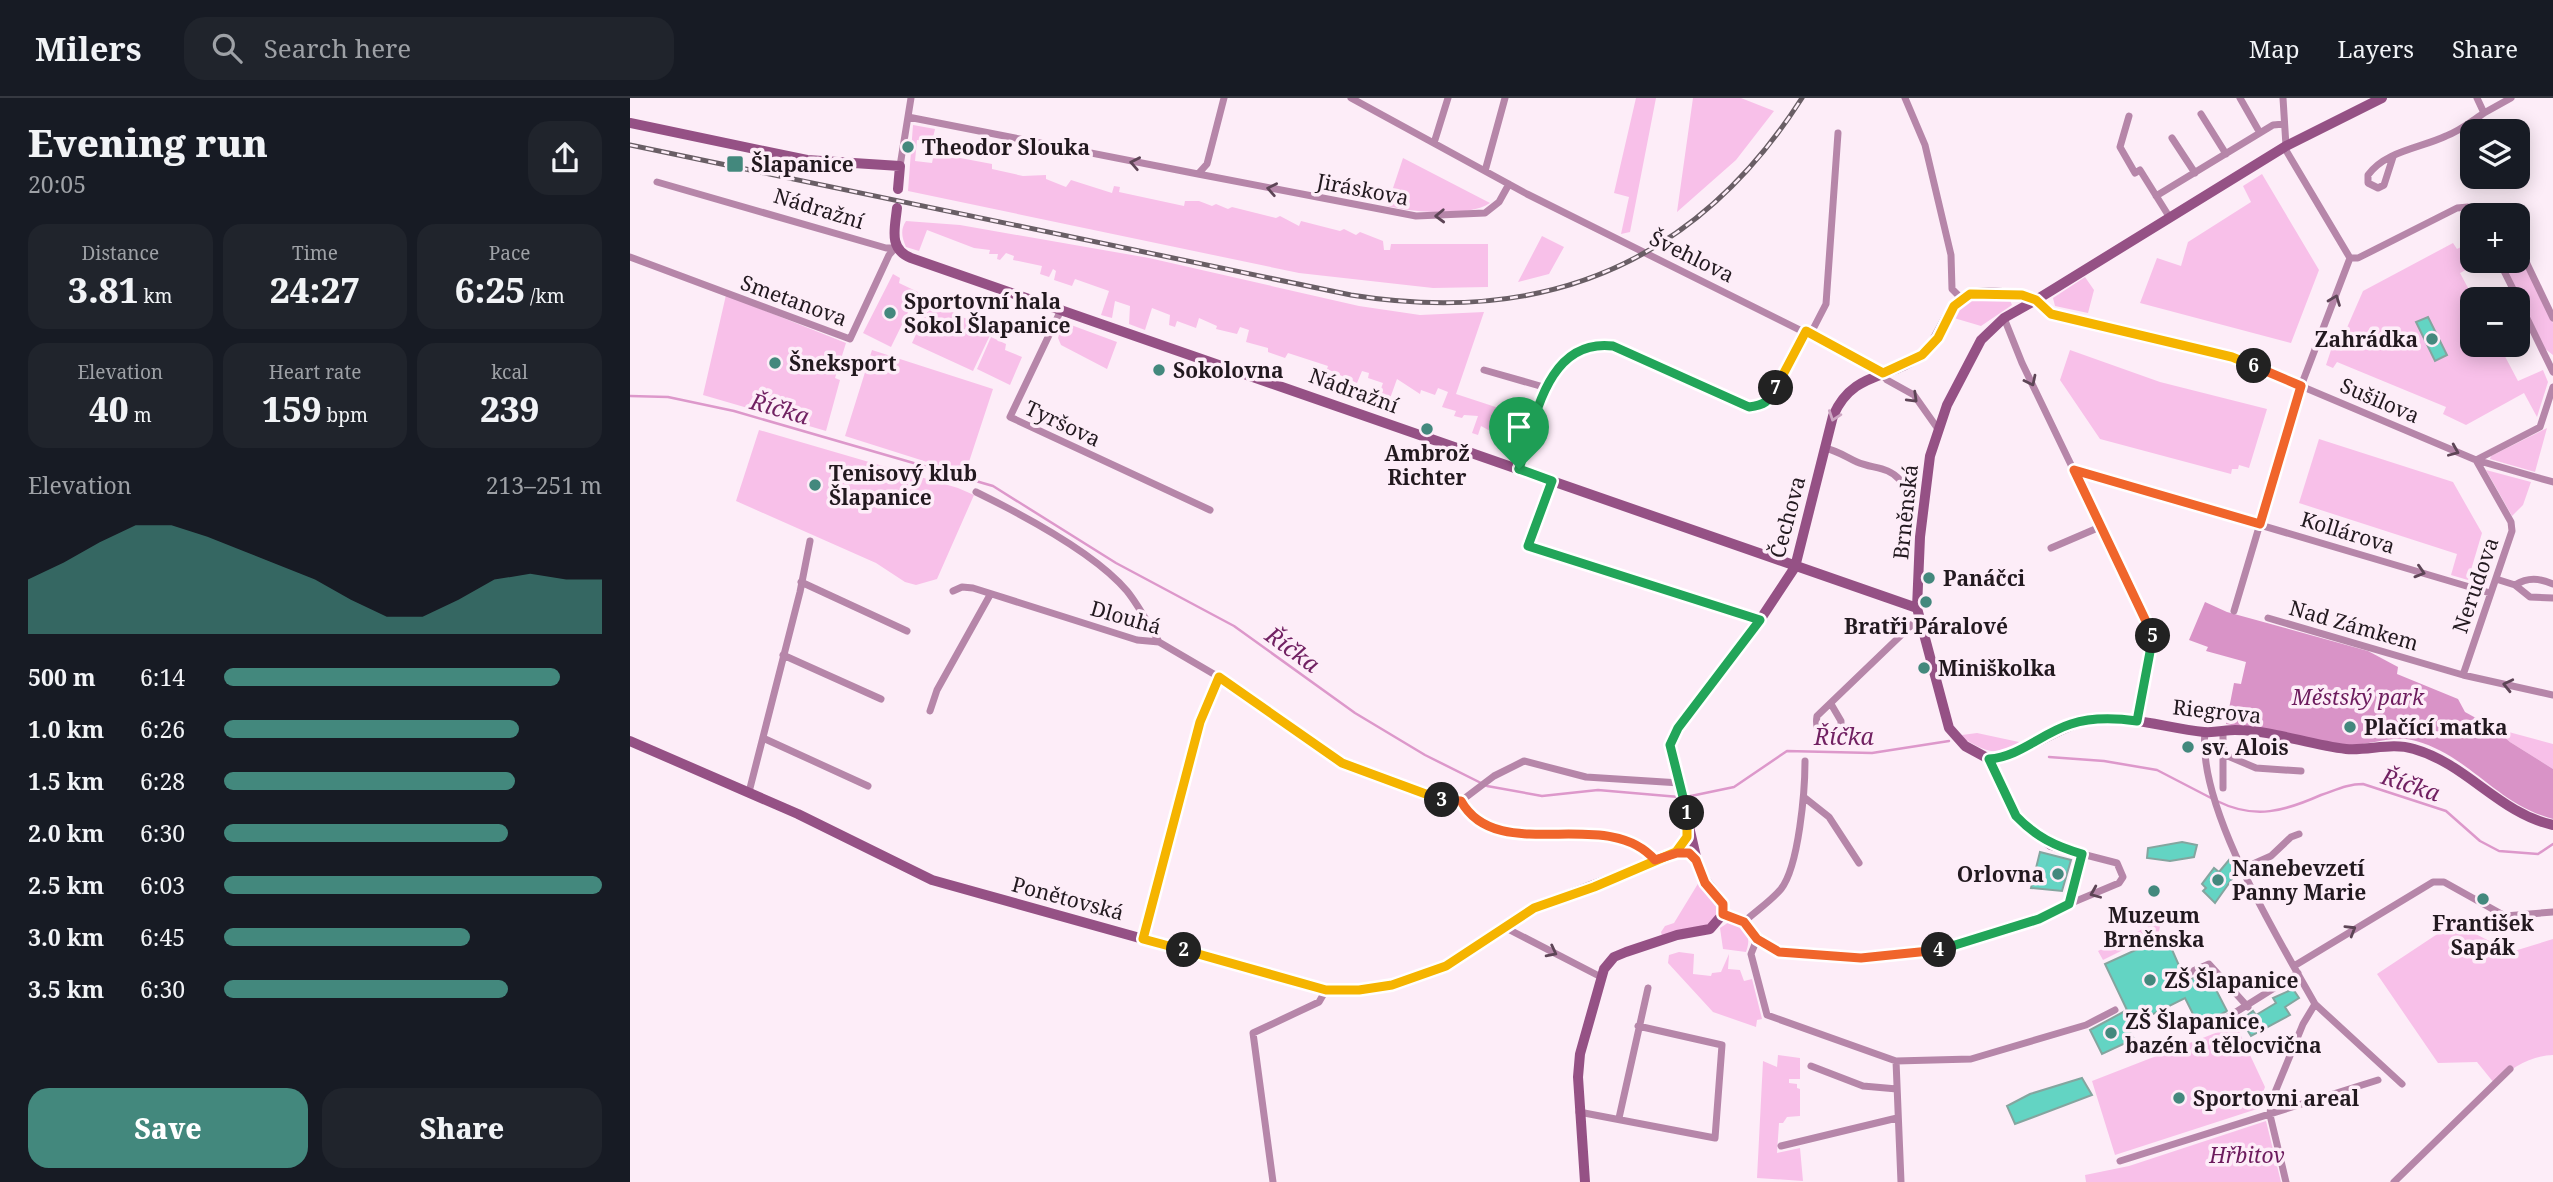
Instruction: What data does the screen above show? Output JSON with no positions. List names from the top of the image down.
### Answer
{
  "streets": {
    "street": [
      "Jiráskova",
      "Nádražní",
      "Švehlova",
      "Smetanova",
      "Sušilova",
      "Tyršova",
      "Brněnská",
      "Čechova",
      "Kollárova",
      "Nerudova",
      "Dlouhá",
      "Nad Zámkem",
      "Riegrova",
      "Ponětovská"
    ]
  },
  "crossings": [
    ["Jiráskova", "Švehlova"],
    ["Nádražní", "Smetanova"],
    ["Nádražní", "Tyršova"],
    ["Nádražní", "Brněnská"],
    ["Nádražní", "Čechova"],
    ["Švehlova", "Čechova"],
    ["Sušilova", "Brněnská"],
    ["Sušilova", "Nerudova"],
    ["Brněnská", "Riegrova"],
    ["Kollárova", "Nerudova"],
    ["Nerudova", "Nad Zámkem"]
  ],
  "one_way": ["Jiráskova", "Kollárova"],
  "water": ["Říčka"],
  "parks": ["Městský park", "Hřbitov"],
  "places": {
    "other": [
      "Theodor Slouka",
      "Sportovní hala Sokol Šlapanice",
      "Zahrádka",
      "Šneksport",
      "Sokolovna",
      "Ambrož Richter",
      "Tenisový klub Šlapanice",
      "Panáčci",
      "Bratři Páralové",
      "Miniškolka",
      "Plačící matka",
      "sv. Alois",
      "Orlovna",
      "Nanebevzetí Panny Marie",
      "Muzeum Brněnska",
      "František Sapák",
      "ZŠ Šlapanice",
      "ZŠ Šlapanice, bazén a tělocvična",
      "Sportovni areal"
    ],
    "transit": ["Šlapanice"]
  },
  "page": {
    "header": "Milers",
    "search": "Search here",
    "nav": ["Map", "Layers", "Share"],
    "heading": ["Evening run", "20:05"],
    "map_buttons": ["+", "−"],
    "stats": [
      ["Distance", "3.81 km"],
      ["Time", "24:27"],
      ["Pace", "6:25 /km"],
      ["Elevation", "40 m"],
      ["Heart rate", "159 bpm"],
      ["kcal", "239"]
    ],
    "pins": [
      "6",
      "7",
      "5",
      "3",
      "1",
      "2",
      "4"
    ],
    "chart": ["Elevation", "213–251 m"],
    "list": [
      {
        "name": "500 m",
        "note": "6:14"
      },
      {
        "name": "1.0 km",
        "note": "6:26"
      },
      {
        "name": "1.5 km",
        "note": "6:28"
      },
      {
        "name": "2.0 km",
        "note": "6:30"
      },
      {
        "name": "2.5 km",
        "note": "6:03"
      },
      {
        "name": "3.0 km",
        "note": "6:45"
      },
      {
        "name": "3.5 km",
        "note": "6:30"
      }
    ],
    "buttons": ["Save", "Share"]
  }
}
